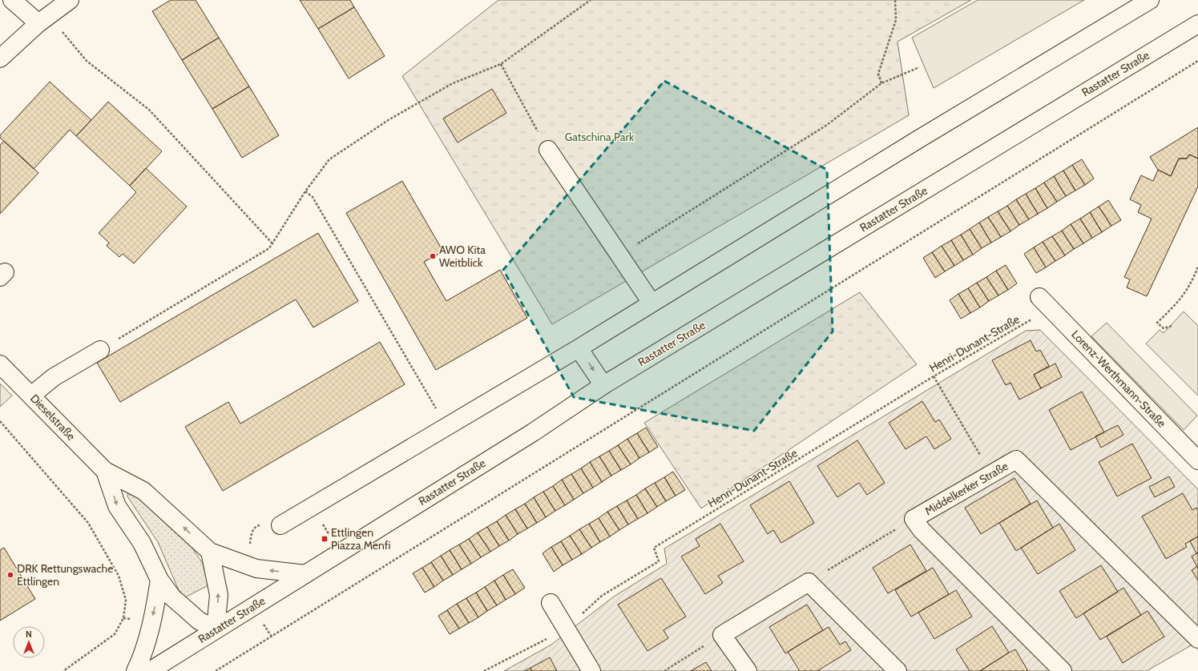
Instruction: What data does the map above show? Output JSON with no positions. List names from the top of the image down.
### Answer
{
  "streets": {
    "street": [
      "Rastatter Straße",
      "Lorenz-Werthmann-Straße",
      "Dieselstraße",
      "Middelkerker Straße"
    ],
    "path": ["Henri-Dunant-Straße"]
  },
  "crossings": [
    ["Rastatter Straße", "Dieselstraße"],
    ["Henri-Dunant-Straße", "Lorenz-Werthmann-Straße"]
  ],
  "parks": ["Gatschina Park"],
  "places": {
    "other": ["AWO Kita Weitblick", "DRK Rettungswache Ettlingen"],
    "transit": ["Ettlingen Piazza Menfi"]
  },
  "north": "top"
}
